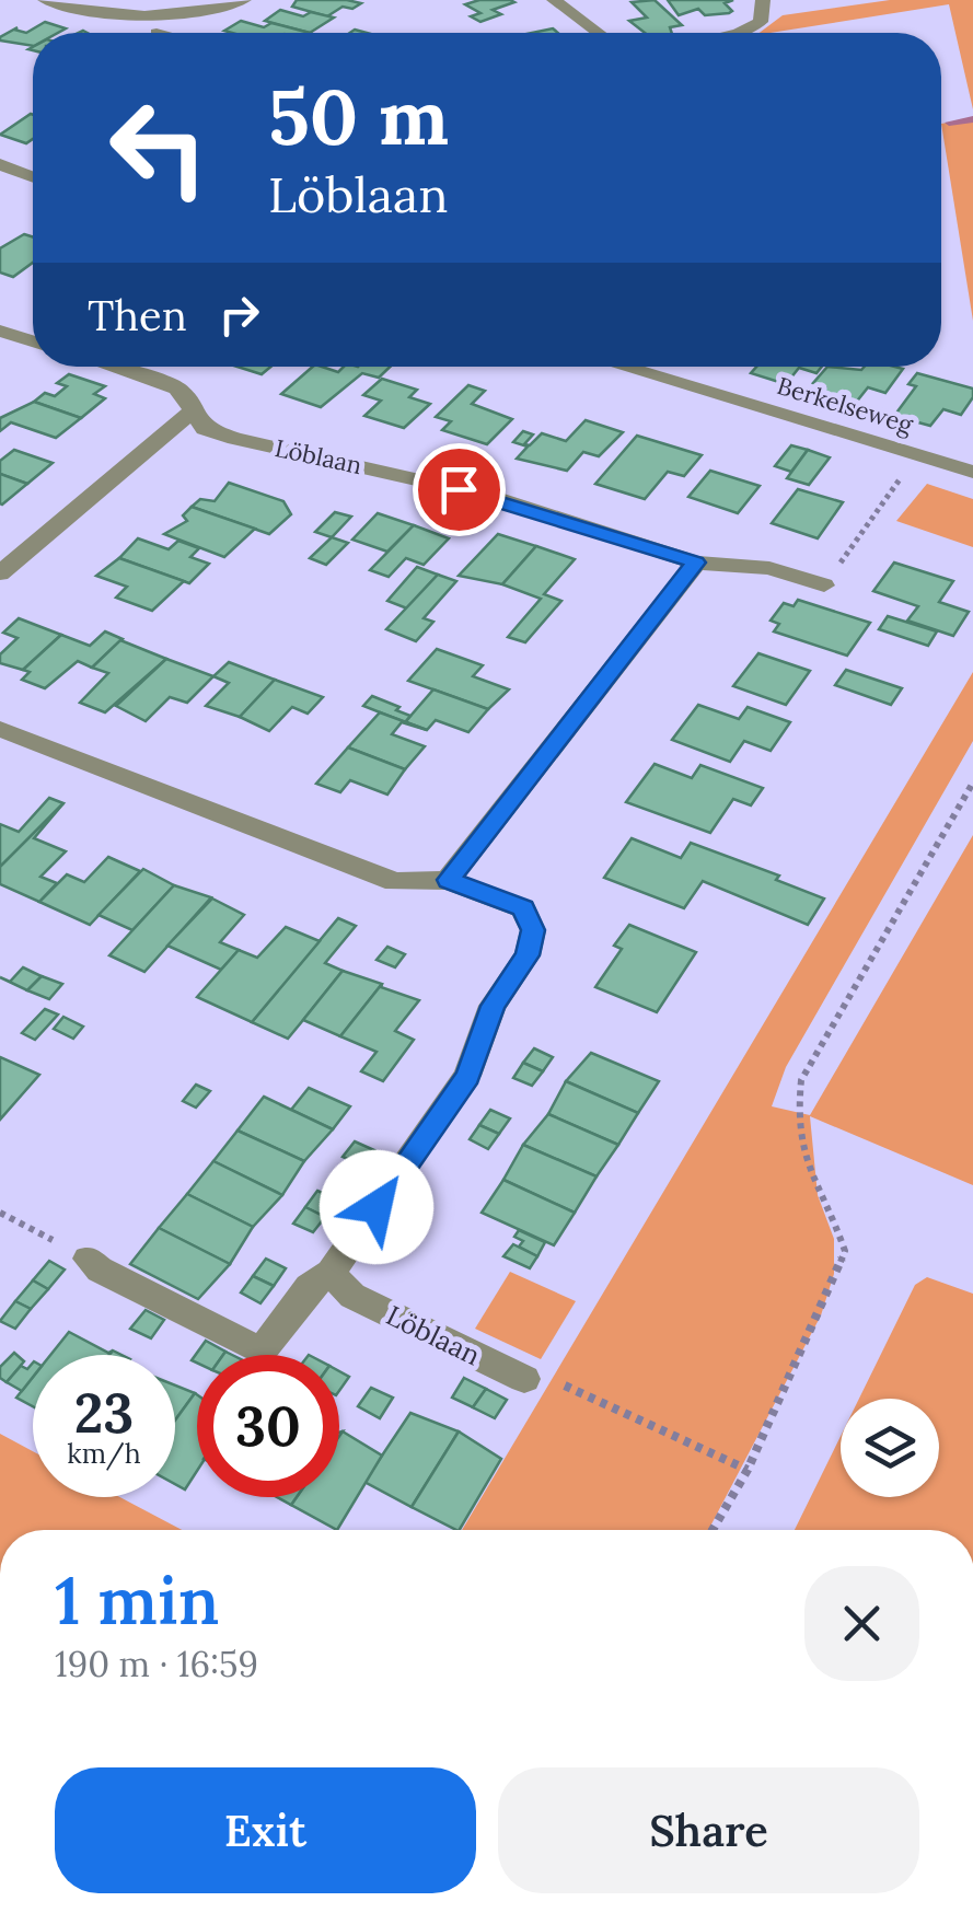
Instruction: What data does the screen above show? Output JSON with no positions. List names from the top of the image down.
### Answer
{
  "streets": {
    "street": ["Berkelseweg", "Löblaan"]
  },
  "page": {
    "turn": ["50 m", "Löblaan"],
    "then": "Then",
    "speed": "23 km/h",
    "limit": "30",
    "heading": ["1 min", "190 m · 16:59"],
    "buttons": ["Exit", "Share"]
  }
}
